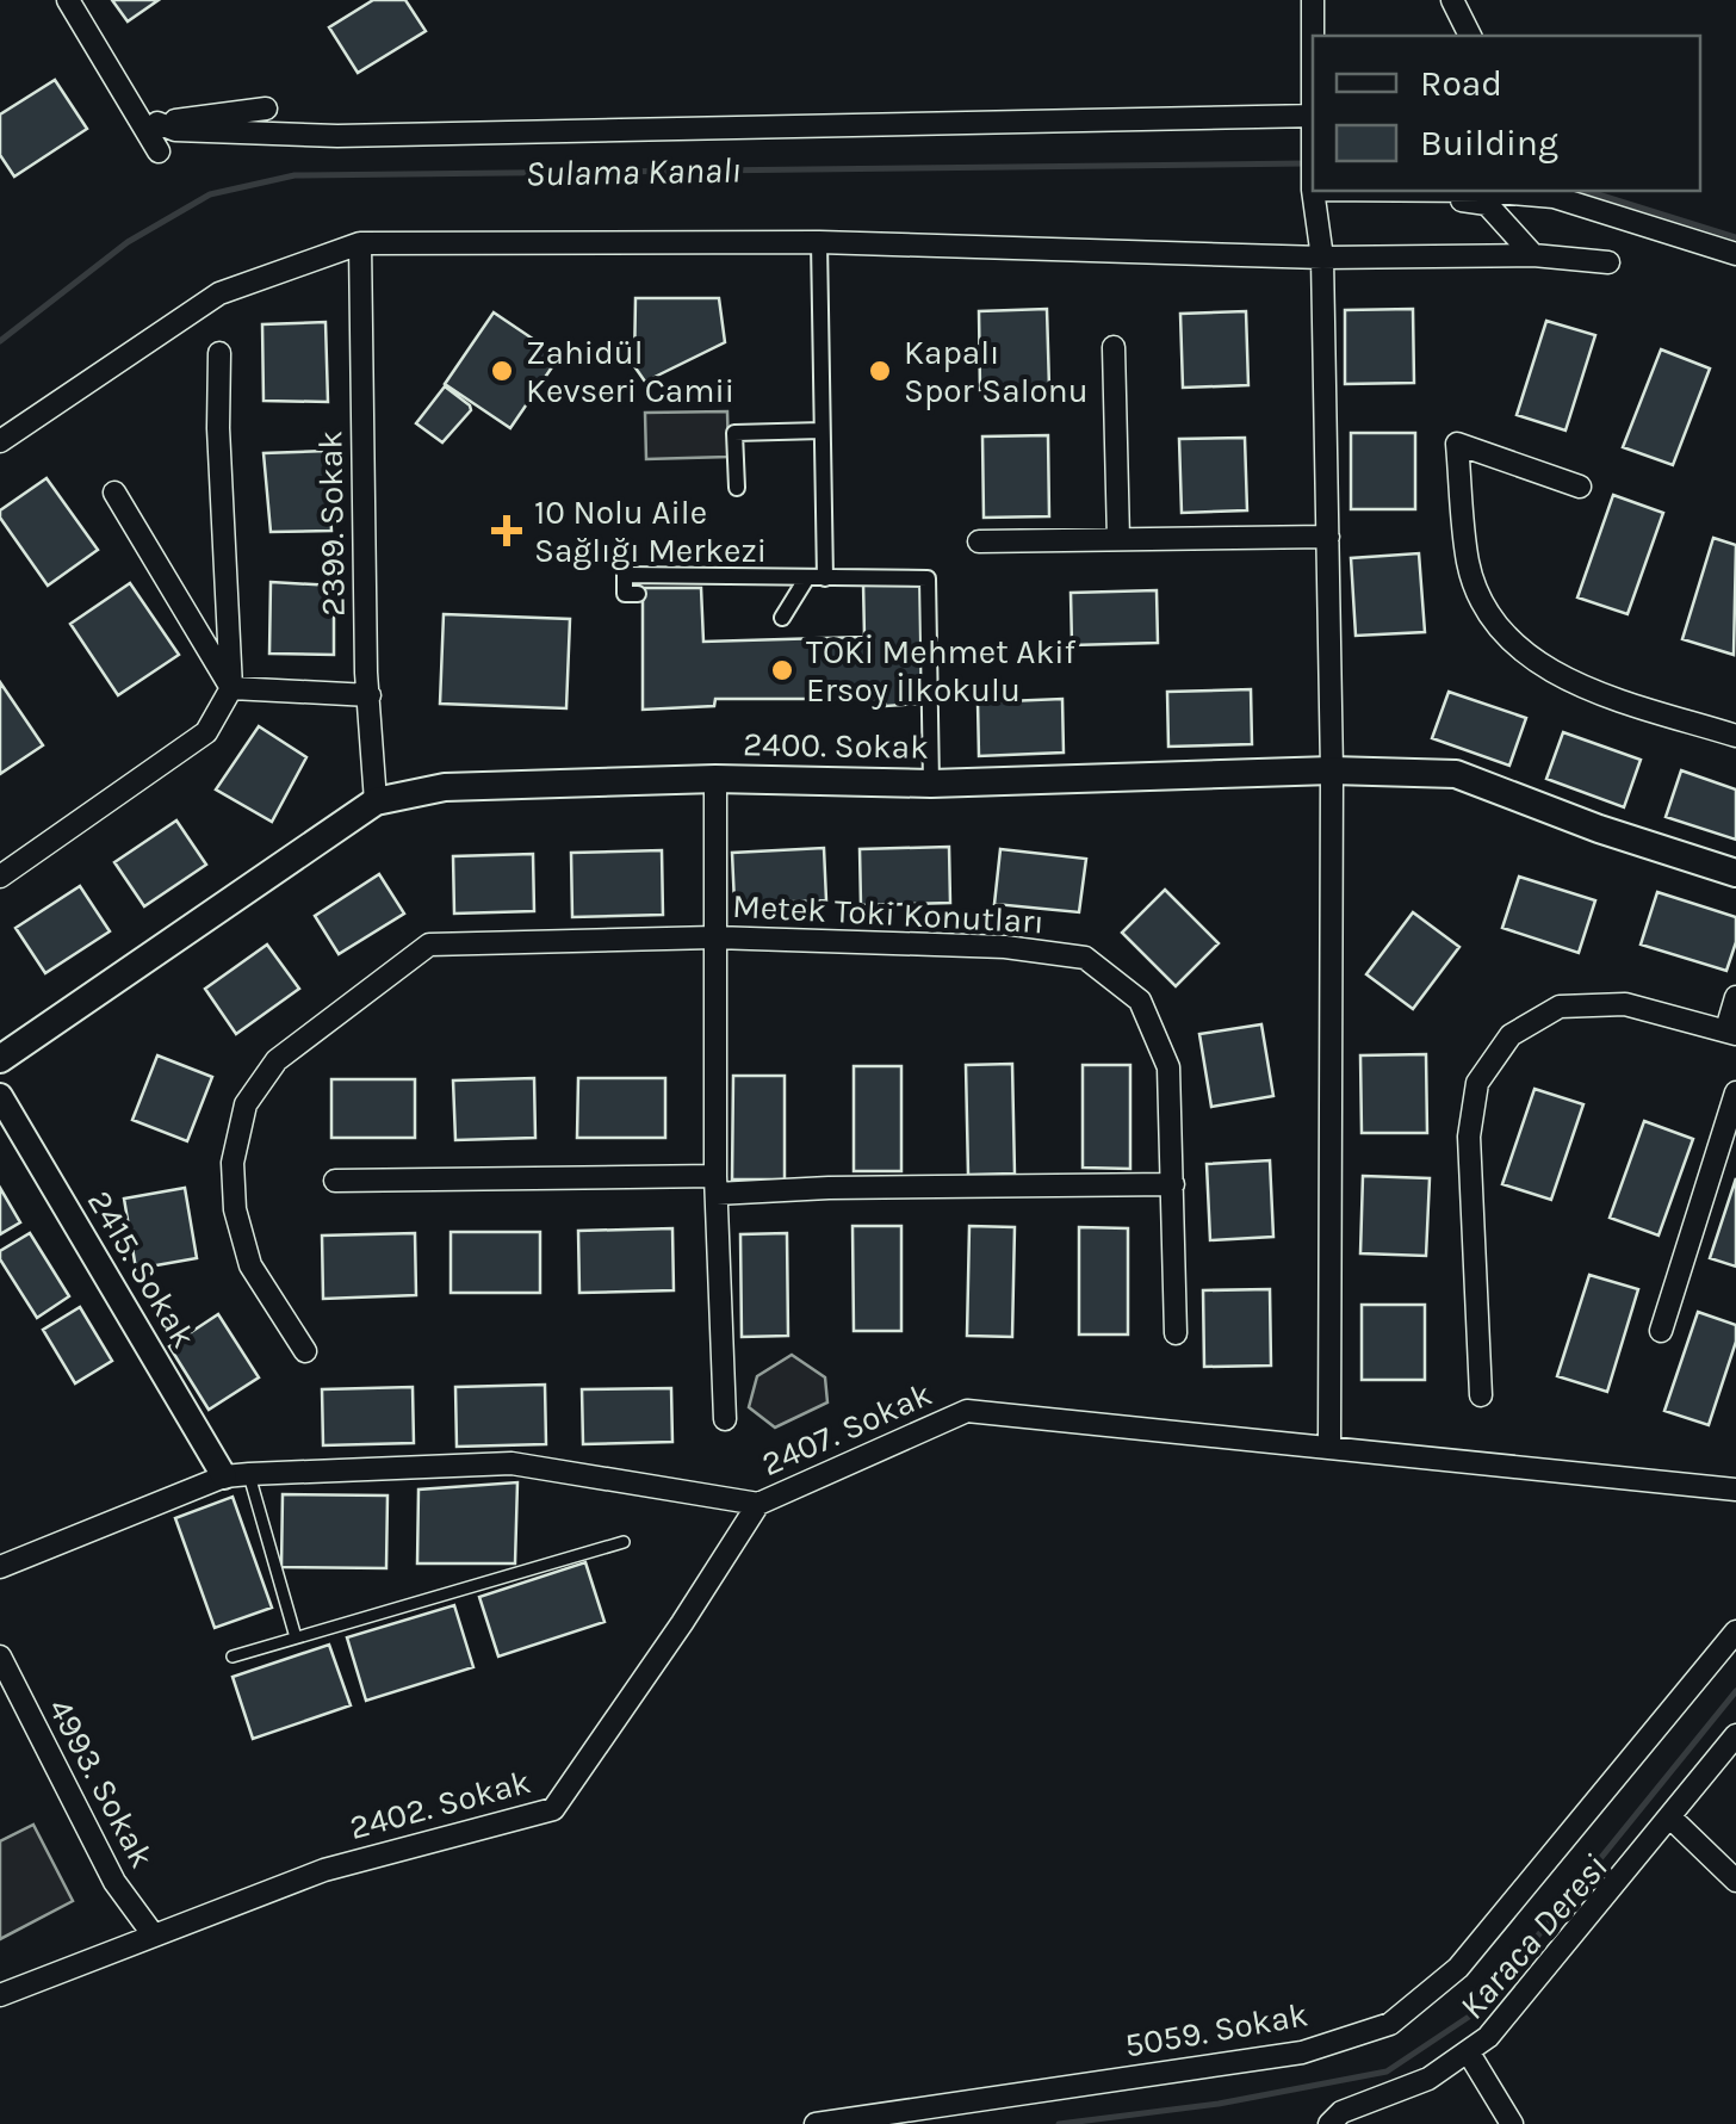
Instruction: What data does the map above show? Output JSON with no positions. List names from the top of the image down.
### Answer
{
  "streets": {
    "main road": ["2400. Sokak"],
    "street": [
      "2399. Sokak",
      "Metek Toki Konutları",
      "2415. Sokak",
      "2407. Sokak",
      "4993. Sokak",
      "2402. Sokak",
      "5059. Sokak"
    ]
  },
  "crossings": [
    ["2399. Sokak", "2400. Sokak"],
    ["2400. Sokak", "Metek Toki Konutları"],
    ["2415. Sokak", "2407. Sokak"],
    ["2407. Sokak", "2402. Sokak"],
    ["4993. Sokak", "2402. Sokak"]
  ],
  "water": ["Sulama Kanalı", "Karaca Deresi"],
  "places": {
    "other": ["Zahidül Kevseri Camii", "Kapalı Spor Salonu", "TOKİ Mehmet Akif Ersoy İlkokulu"],
    "health": ["10 Nolu Aile Sağlığı Merkezi"]
  },
  "legend": ["Road", "Building"]
}
